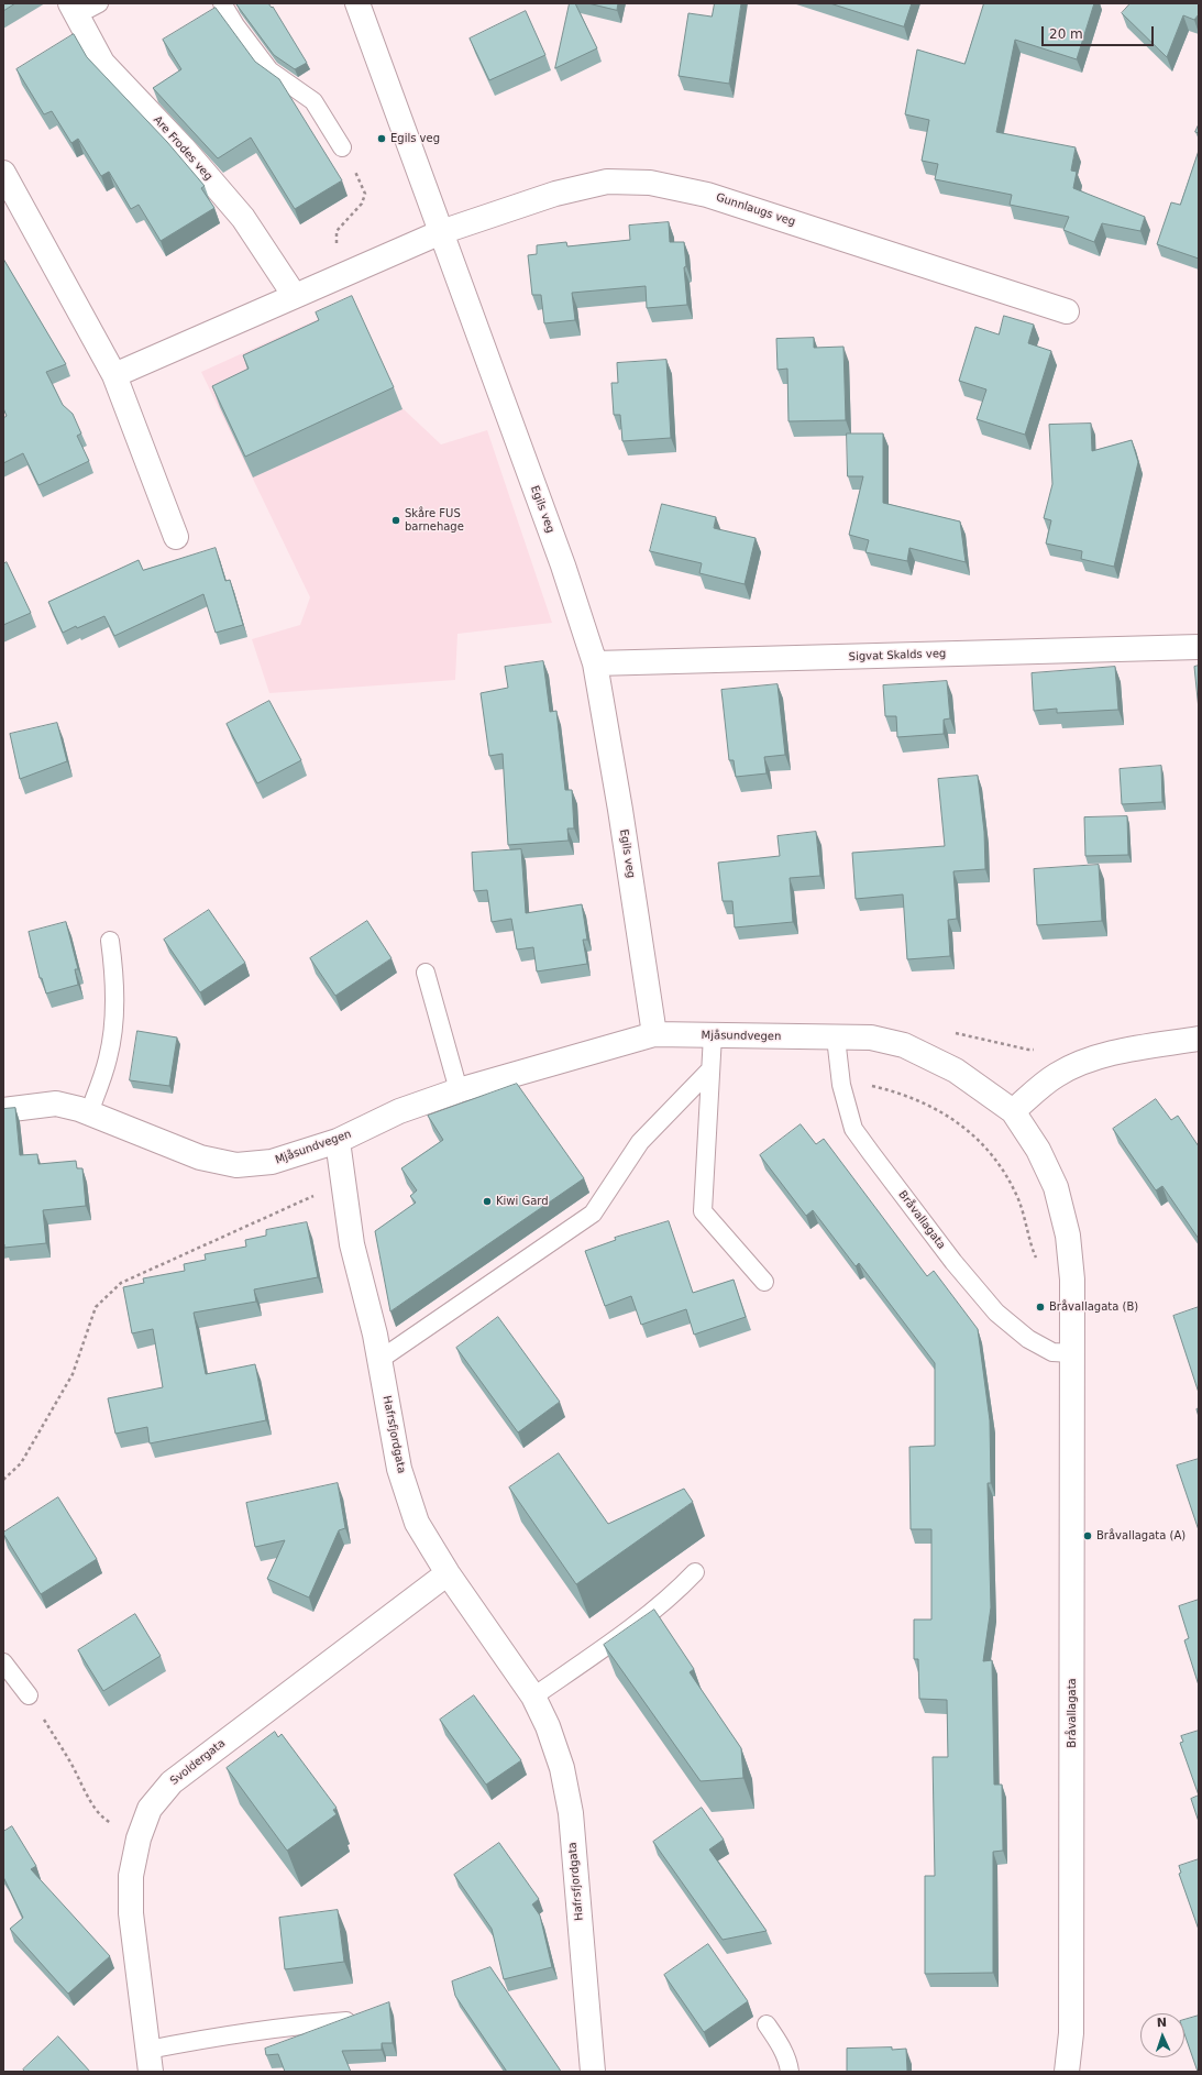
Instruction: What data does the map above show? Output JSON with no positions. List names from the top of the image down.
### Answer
{
  "streets": {
    "street": [
      "Are Frodes veg",
      "Gunnlaugs veg",
      "Egils veg",
      "Sigvat Skalds veg",
      "Mjåsundvegen",
      "Bråvallagata",
      "Hafrsfjordgata",
      "Svoldergata"
    ]
  },
  "crossings": [
    ["Gunnlaugs veg", "Egils veg"],
    ["Egils veg", "Sigvat Skalds veg"],
    ["Egils veg", "Mjåsundvegen"],
    ["Mjåsundvegen", "Bråvallagata"],
    ["Mjåsundvegen", "Hafrsfjordgata"],
    ["Hafrsfjordgata", "Svoldergata"]
  ],
  "places": [
    "Egils veg",
    "Skåre FUS barnehage",
    "Kiwi Gard",
    "Bråvallagata (B)",
    "Bråvallagata (A)"
  ],
  "scale_bar": "20 m",
  "north": "top"
}
